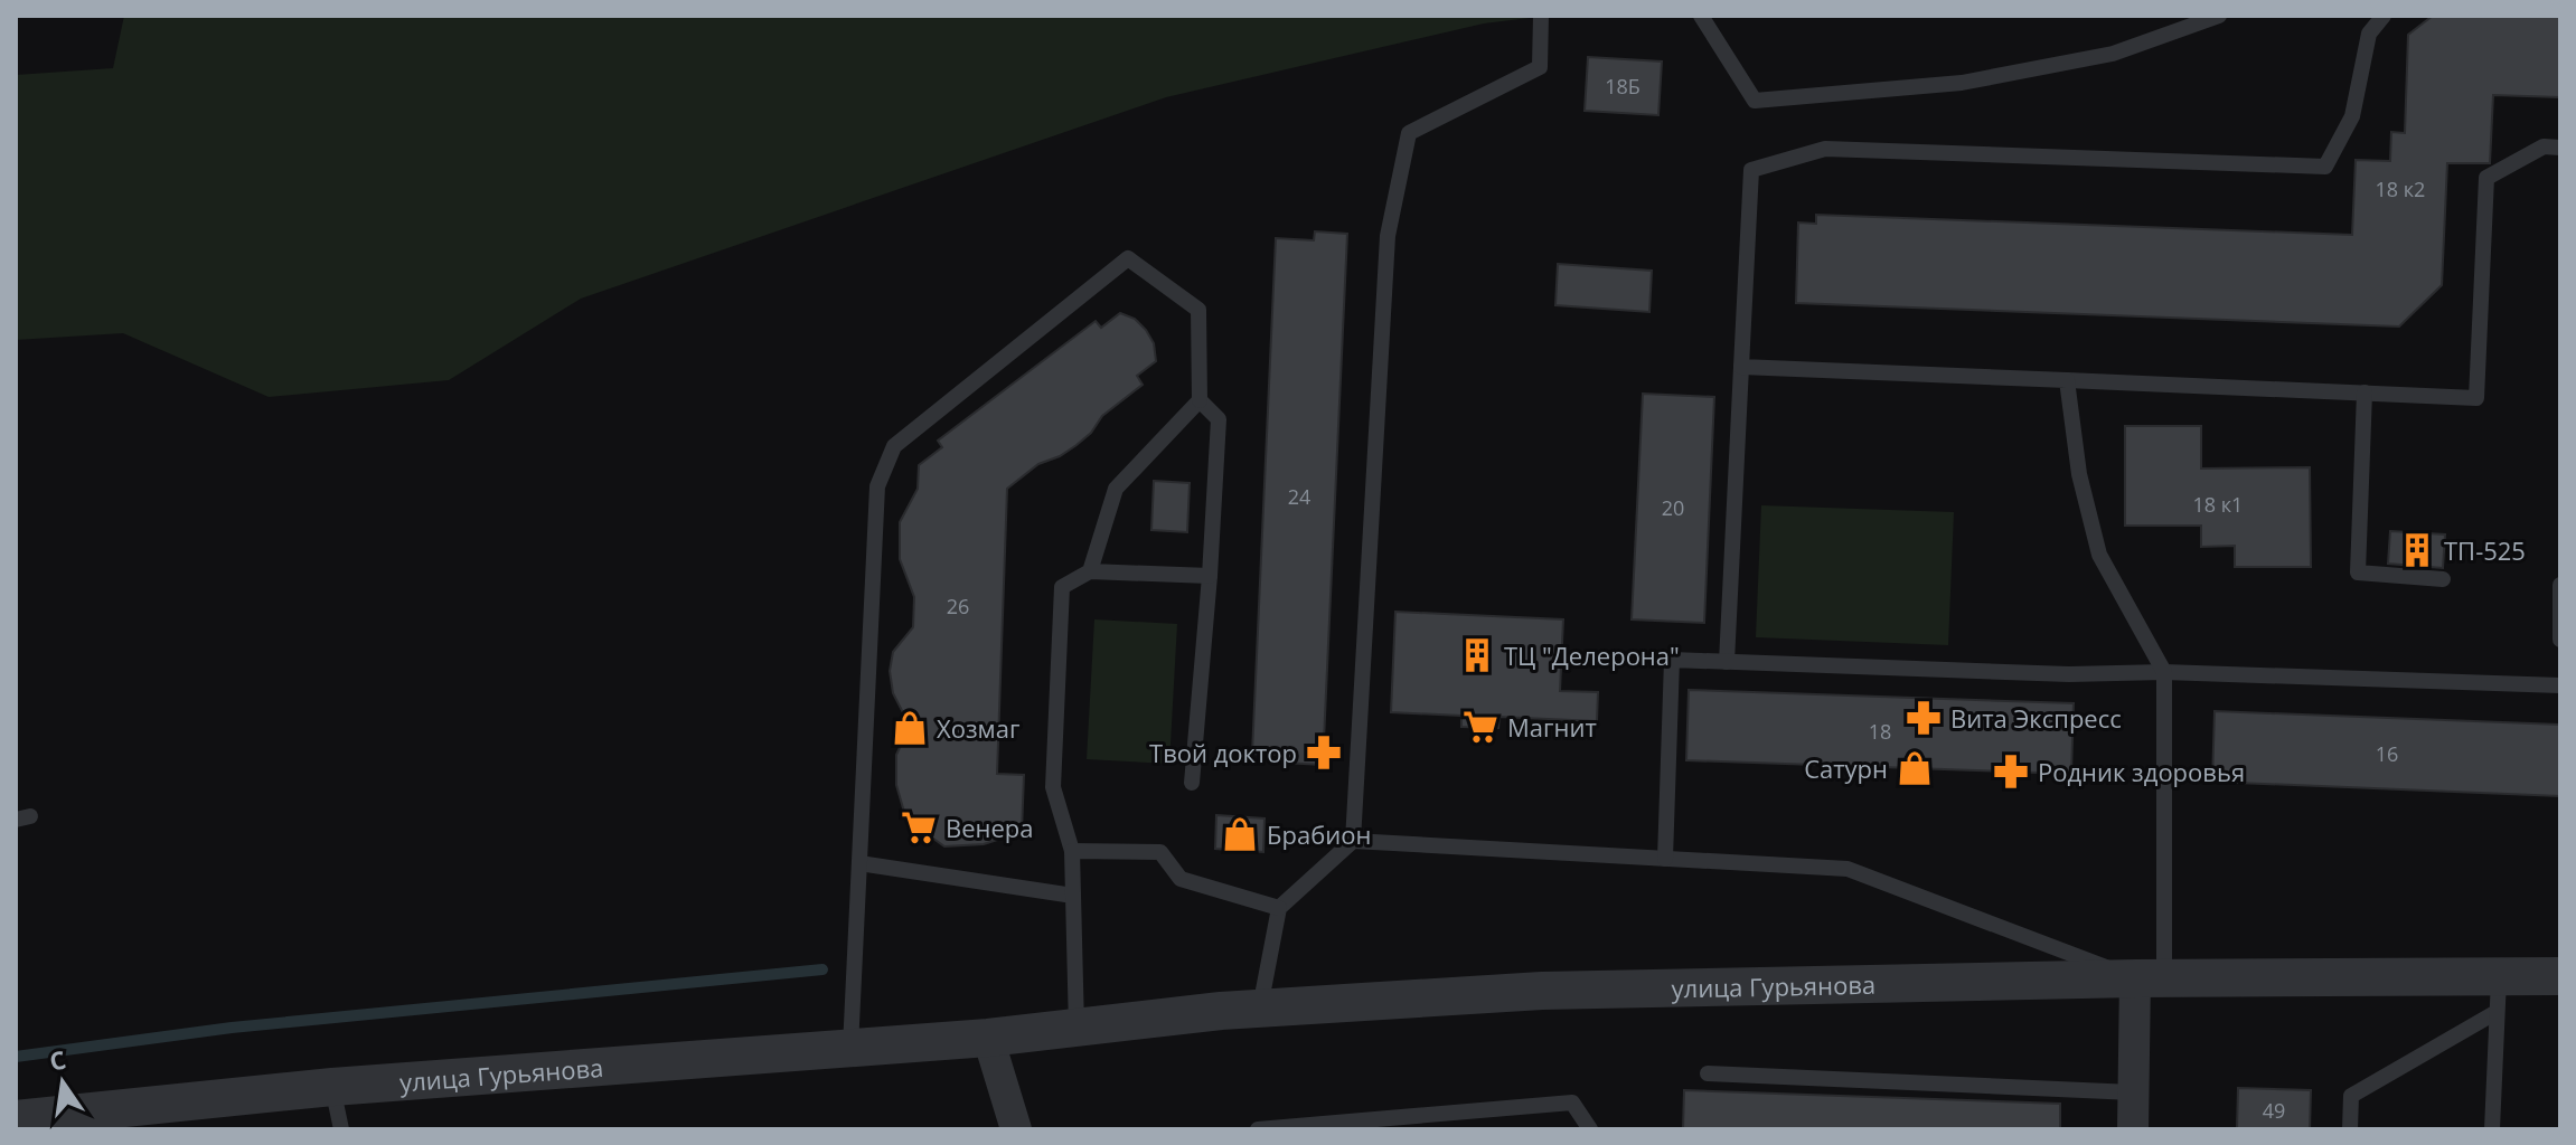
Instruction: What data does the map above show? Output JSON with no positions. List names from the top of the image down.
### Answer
{
  "streets": {
    "street": ["улица Гурьянова"]
  },
  "places": {
    "building": ["ТП-525", "ТЦ \"Делерона\""],
    "pharmacy": ["Вита Экспресс", "Твой доктор", "Родник здоровья"],
    "supermarket": ["Магнит", "Венера"],
    "shop": ["Хозмаг", "Сатурн", "Брабион"]
  },
  "house_numbers": [
    "18Б",
    "18 к2",
    "24",
    "18 к1",
    "20",
    "26",
    "18",
    "16",
    "49"
  ],
  "north": "top"
}
